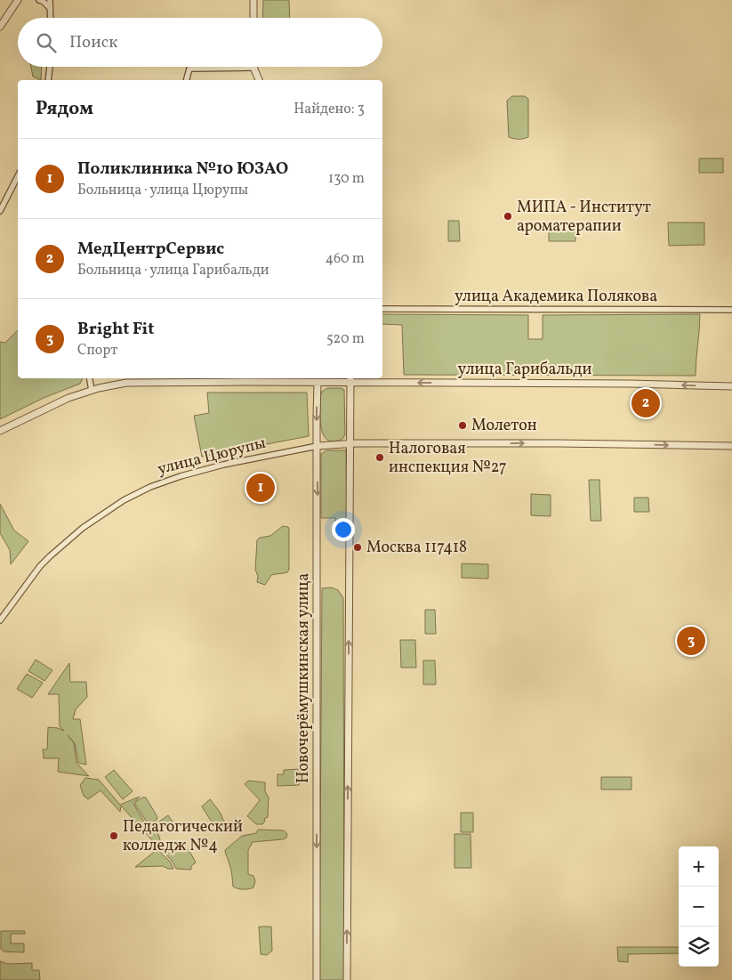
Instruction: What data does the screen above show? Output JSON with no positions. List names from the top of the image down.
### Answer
{
  "streets": {
    "street": [
      "улица Академика Полякова",
      "улица Гарибальди",
      "улица Цюрупы",
      "Новочерёмушкинская улица"
    ]
  },
  "crossings": [
    ["улица Гарибальди", "Новочерёмушкинская улица"],
    ["улица Цюрупы", "Новочерёмушкинская улица"]
  ],
  "one_way": ["улица Гарибальди"],
  "places": [
    "МИПА - Институт ароматерапии",
    "Молетон",
    "Налоговая инспекция №27",
    "Москва 117418",
    "Педагогический колледж №4"
  ],
  "page": {
    "search": "Поиск",
    "heading": ["Рядом", "Найдено: 3"],
    "list": [
      {
        "mark": "1",
        "name": "Поликлиника №10 ЮЗАО",
        "note": "Больница · улица Цюрупы",
        "value": "130 m"
      },
      {
        "mark": "2",
        "name": "МедЦентрСервис",
        "note": "Больница · улица Гарибальди",
        "value": "460 m"
      },
      {
        "mark": "3",
        "name": "Bright Fit",
        "note": "Спорт",
        "value": "520 m"
      }
    ],
    "pins": ["2", "1", "3"],
    "map_buttons": ["+", "−"]
  }
}
